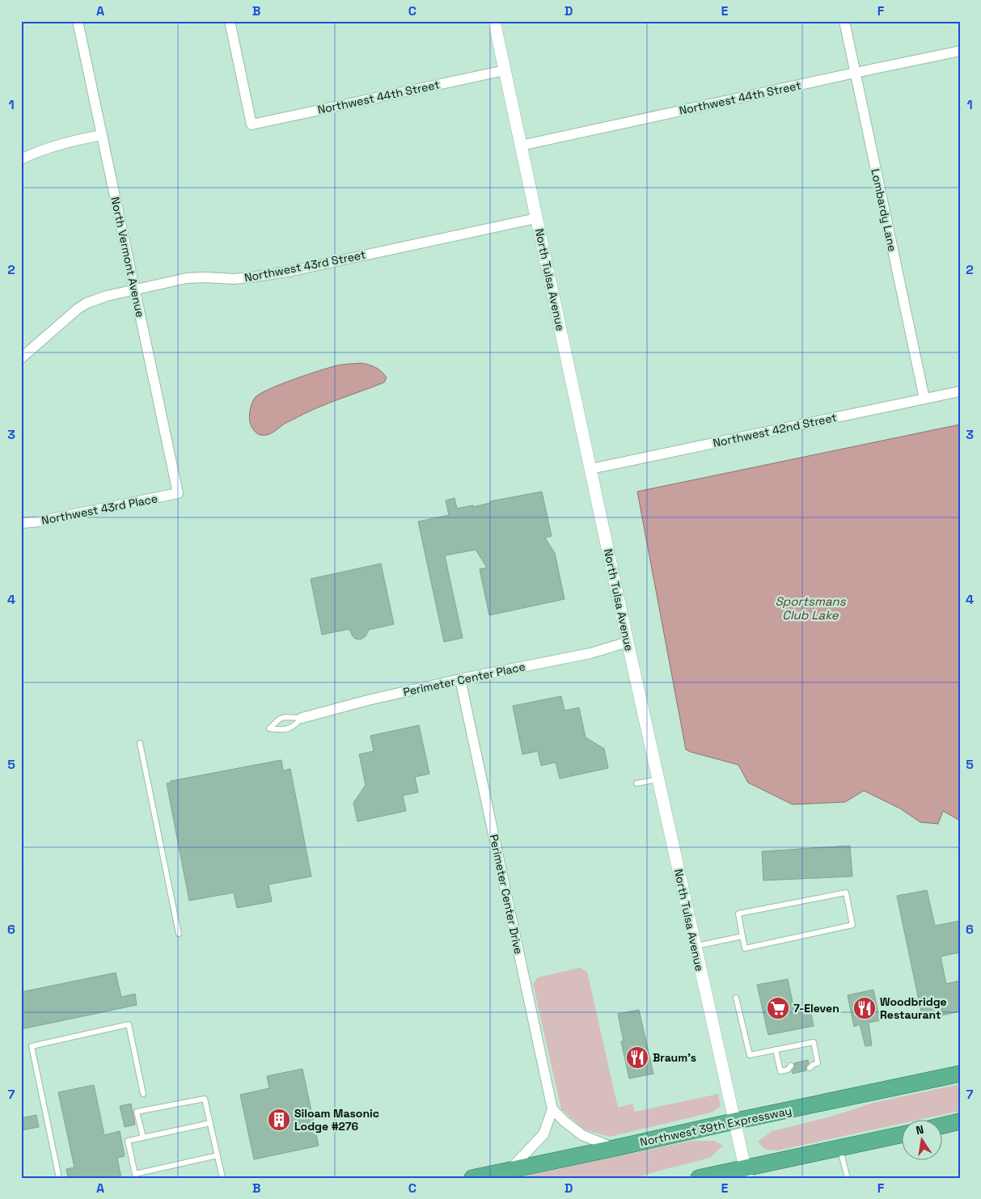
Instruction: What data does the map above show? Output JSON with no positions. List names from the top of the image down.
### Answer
{
  "streets": {
    "highway": ["Northwest 39th Expressway"],
    "street": [
      "Northwest 44th Street",
      "Lombardy Lane",
      "North Vermont Avenue",
      "Northwest 43rd Street",
      "North Tulsa Avenue",
      "Northwest 42nd Street",
      "Northwest 43rd Place",
      "Perimeter Center Place",
      "Perimeter Center Drive"
    ]
  },
  "crossings": [
    ["Northwest 44th Street", "Lombardy Lane"],
    ["Northwest 44th Street", "North Tulsa Avenue"],
    ["Lombardy Lane", "Northwest 42nd Street"],
    ["North Vermont Avenue", "Northwest 43rd Street"],
    ["North Vermont Avenue", "Northwest 43rd Place"],
    ["Northwest 43rd Street", "North Tulsa Avenue"],
    ["North Tulsa Avenue", "Northwest 42nd Street"],
    ["North Tulsa Avenue", "Perimeter Center Place"],
    ["North Tulsa Avenue", "Northwest 39th Expressway"],
    ["Perimeter Center Place", "Perimeter Center Drive"]
  ],
  "water": ["Sportsmans Club Lake"],
  "places": {
    "supermarket": ["7-Eleven"],
    "restaurant": ["Woodbridge Restaurant", "Braum's"],
    "building": ["Siloam Masonic Lodge #276"]
  },
  "north": "top",
  "grid": {
    "columns": [
      "A",
      "B",
      "C",
      "D",
      "E",
      "F"
    ],
    "rows": [
      "1",
      "2",
      "3",
      "4",
      "5",
      "6",
      "7"
    ]
  }
}
